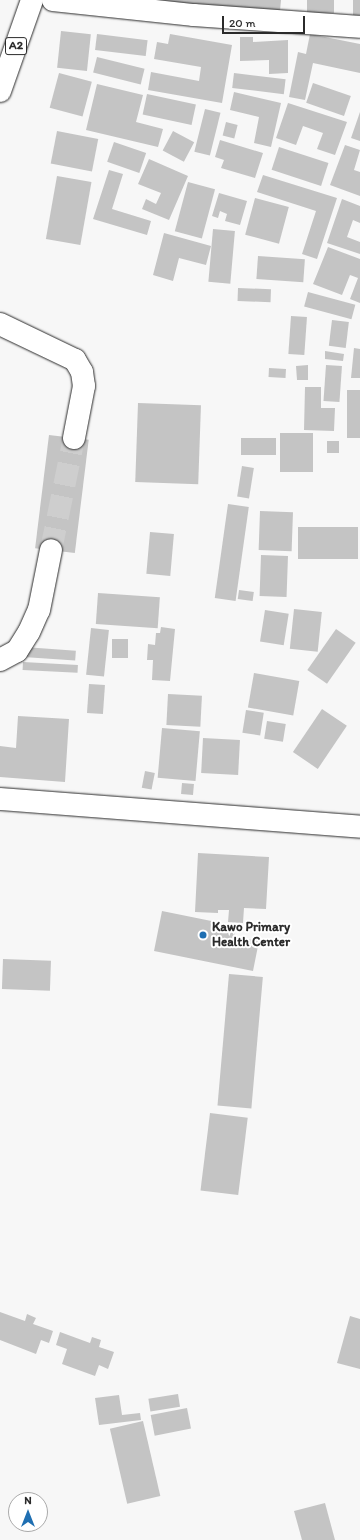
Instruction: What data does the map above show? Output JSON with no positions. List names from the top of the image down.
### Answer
{
  "streets": {
    "main road": ["A2"]
  },
  "places": ["Kawo Primary Health Center"],
  "scale_bar": "20 m",
  "north": "top"
}
